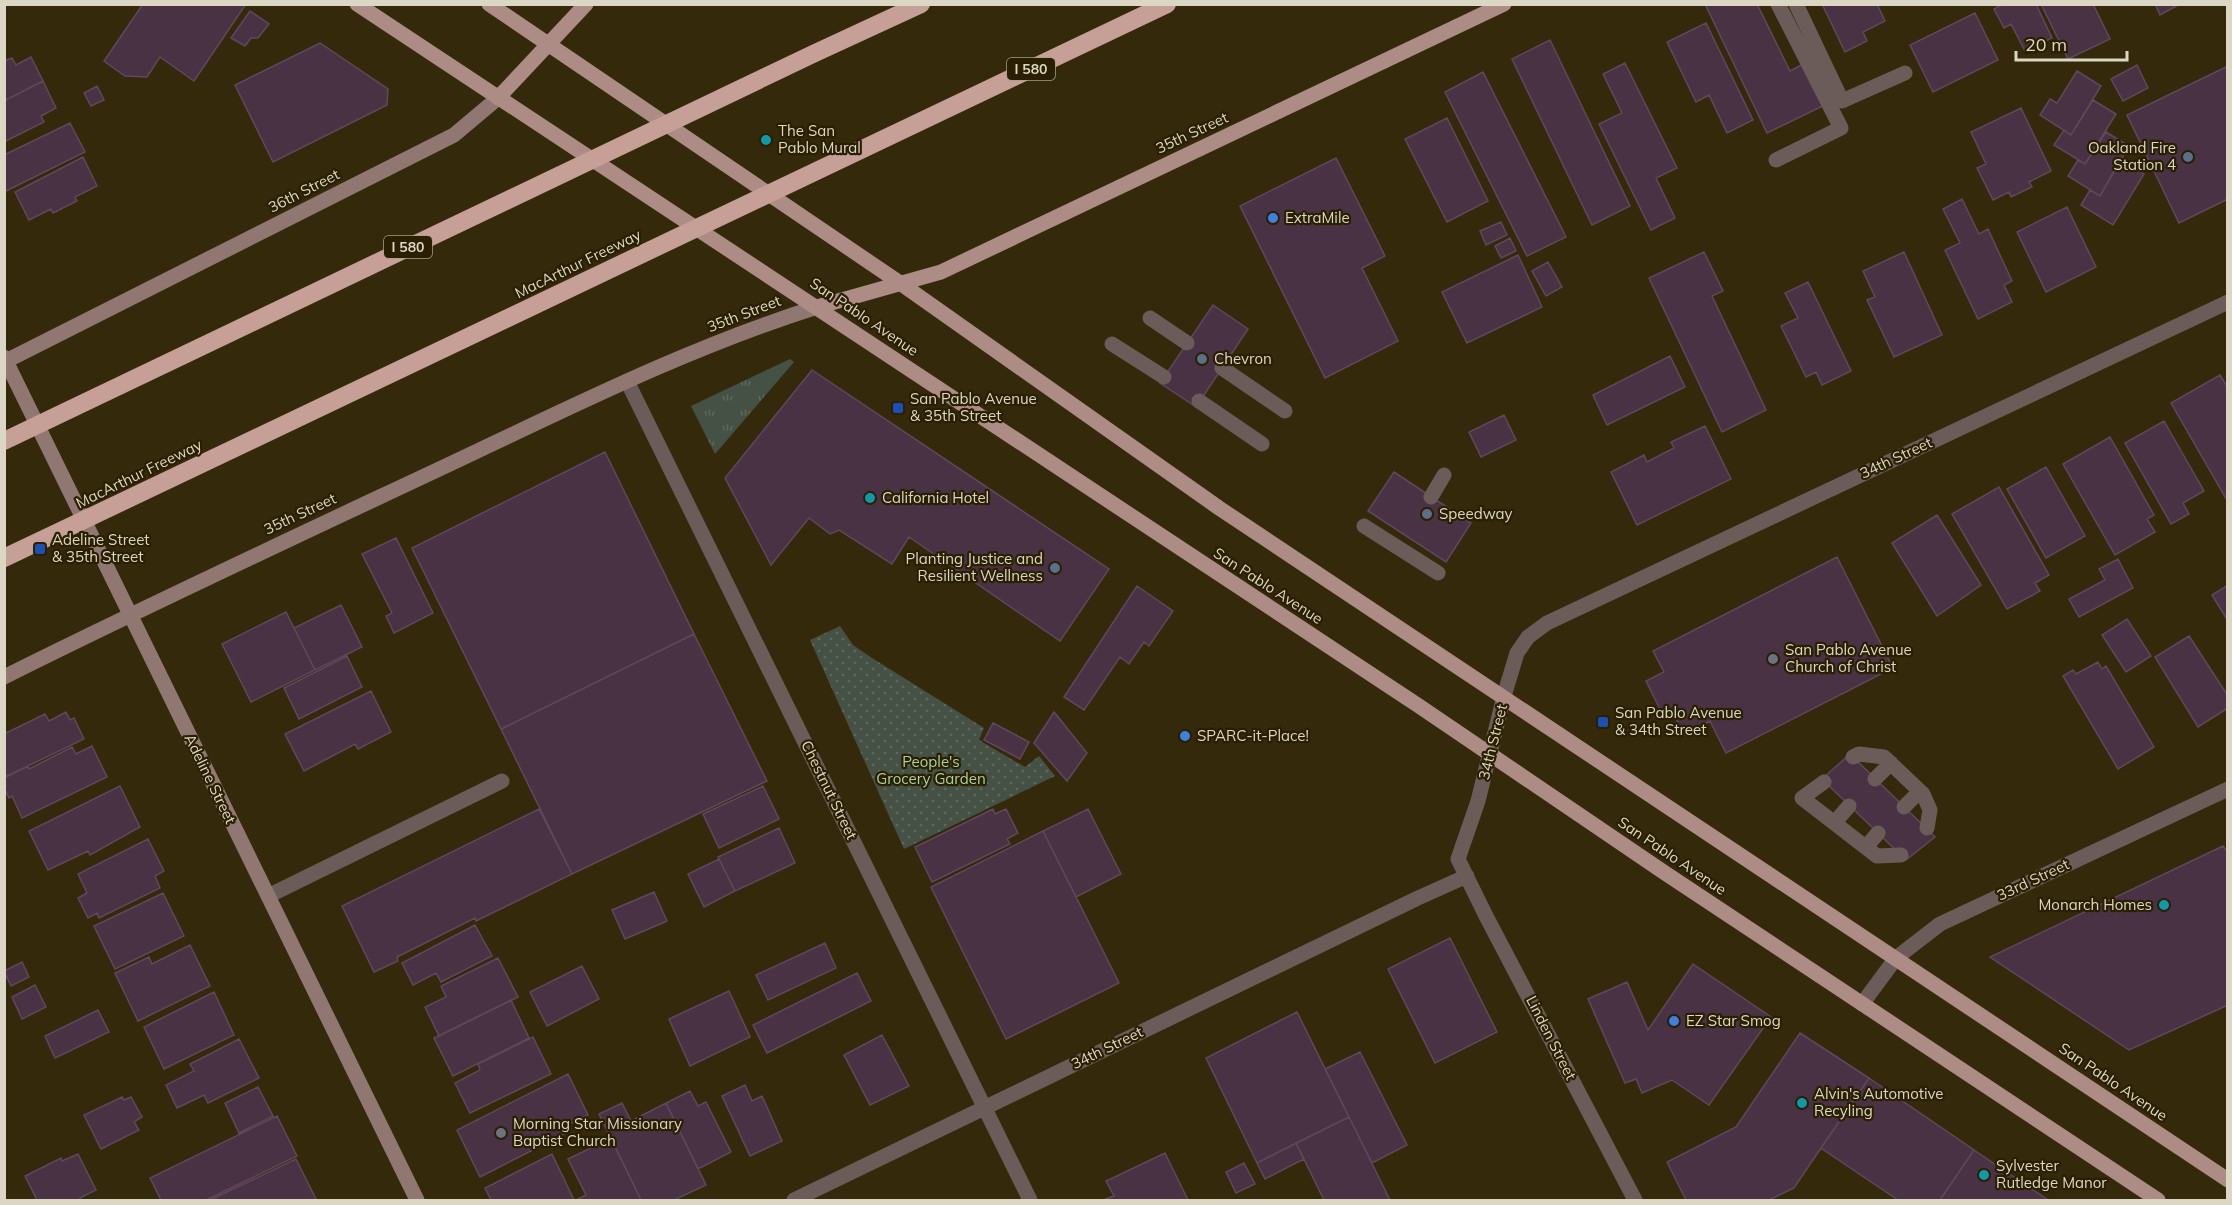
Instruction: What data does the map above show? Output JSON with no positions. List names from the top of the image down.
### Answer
{
  "streets": {
    "highway": ["I 580", "MacArthur Freeway"],
    "main road": [
      "35th Street",
      "36th Street",
      "San Pablo Avenue",
      "Adeline Street"
    ],
    "street": [
      "34th Street",
      "Chestnut Street",
      "33rd Street",
      "Linden Street"
    ]
  },
  "crossings": [
    ["35th Street", "San Pablo Avenue"],
    ["35th Street", "Adeline Street"],
    ["35th Street", "Chestnut Street"],
    ["36th Street", "San Pablo Avenue"],
    ["36th Street", "Adeline Street"],
    ["San Pablo Avenue", "34th Street"],
    ["San Pablo Avenue", "33rd Street"],
    ["34th Street", "Chestnut Street"],
    ["34th Street", "Linden Street"]
  ],
  "parks": ["People's Grocery Garden"],
  "places": {
    "other": [
      "The San Pablo Mural",
      "Oakland Fire Station 4",
      "ExtraMile",
      "Chevron",
      "California Hotel",
      "Speedway",
      "Planting Justice and Resilient Wellness",
      "San Pablo Avenue Church of Christ",
      "SPARC-it-Place!",
      "Monarch Homes",
      "EZ Star Smog",
      "Alvin's Automotive Recyling",
      "Morning Star Missionary Baptist Church",
      "Sylvester Rutledge Manor"
    ],
    "transit": ["San Pablo Avenue & 35th Street", "Adeline Street & 35th Street", "San Pablo Avenue & 34th Street"]
  },
  "scale_bar": "20 m"
}
